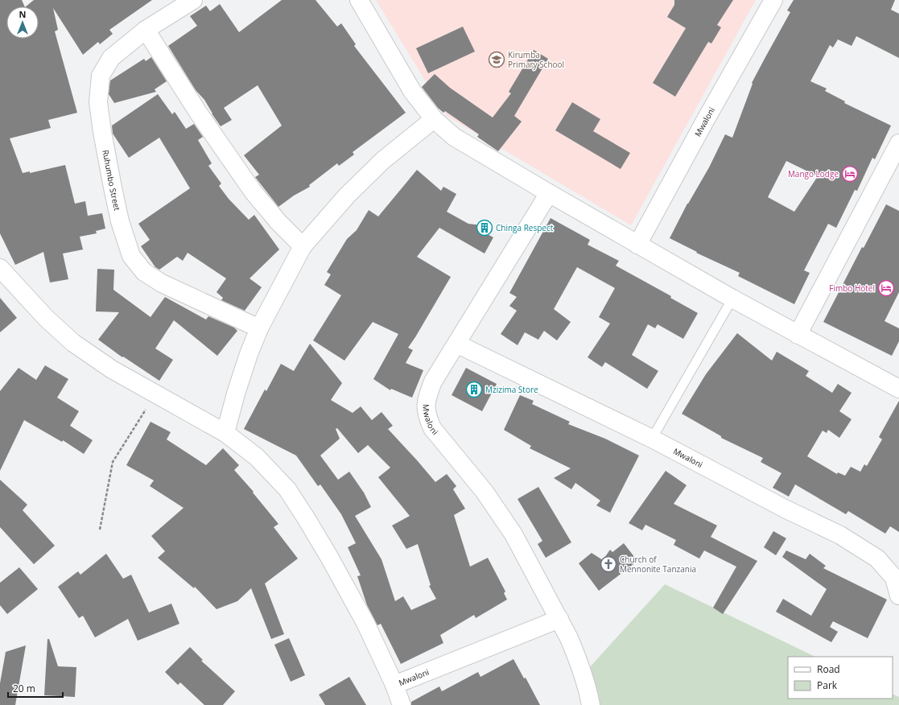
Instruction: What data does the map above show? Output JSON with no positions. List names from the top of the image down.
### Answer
{
  "streets": {
    "street": ["Mwaloni", "Ruhumbo Street"]
  },
  "places": {
    "school or university": ["Kirumba Primary School"],
    "hotel": ["Mango Lodge", "Fimbo Hotel"],
    "building": ["Chinga Respect", "Mzizima Store"],
    "church": ["Church of Mennonite Tanzania"]
  },
  "legend": ["Road", "Park"],
  "scale_bar": "20 m",
  "north": "top"
}
